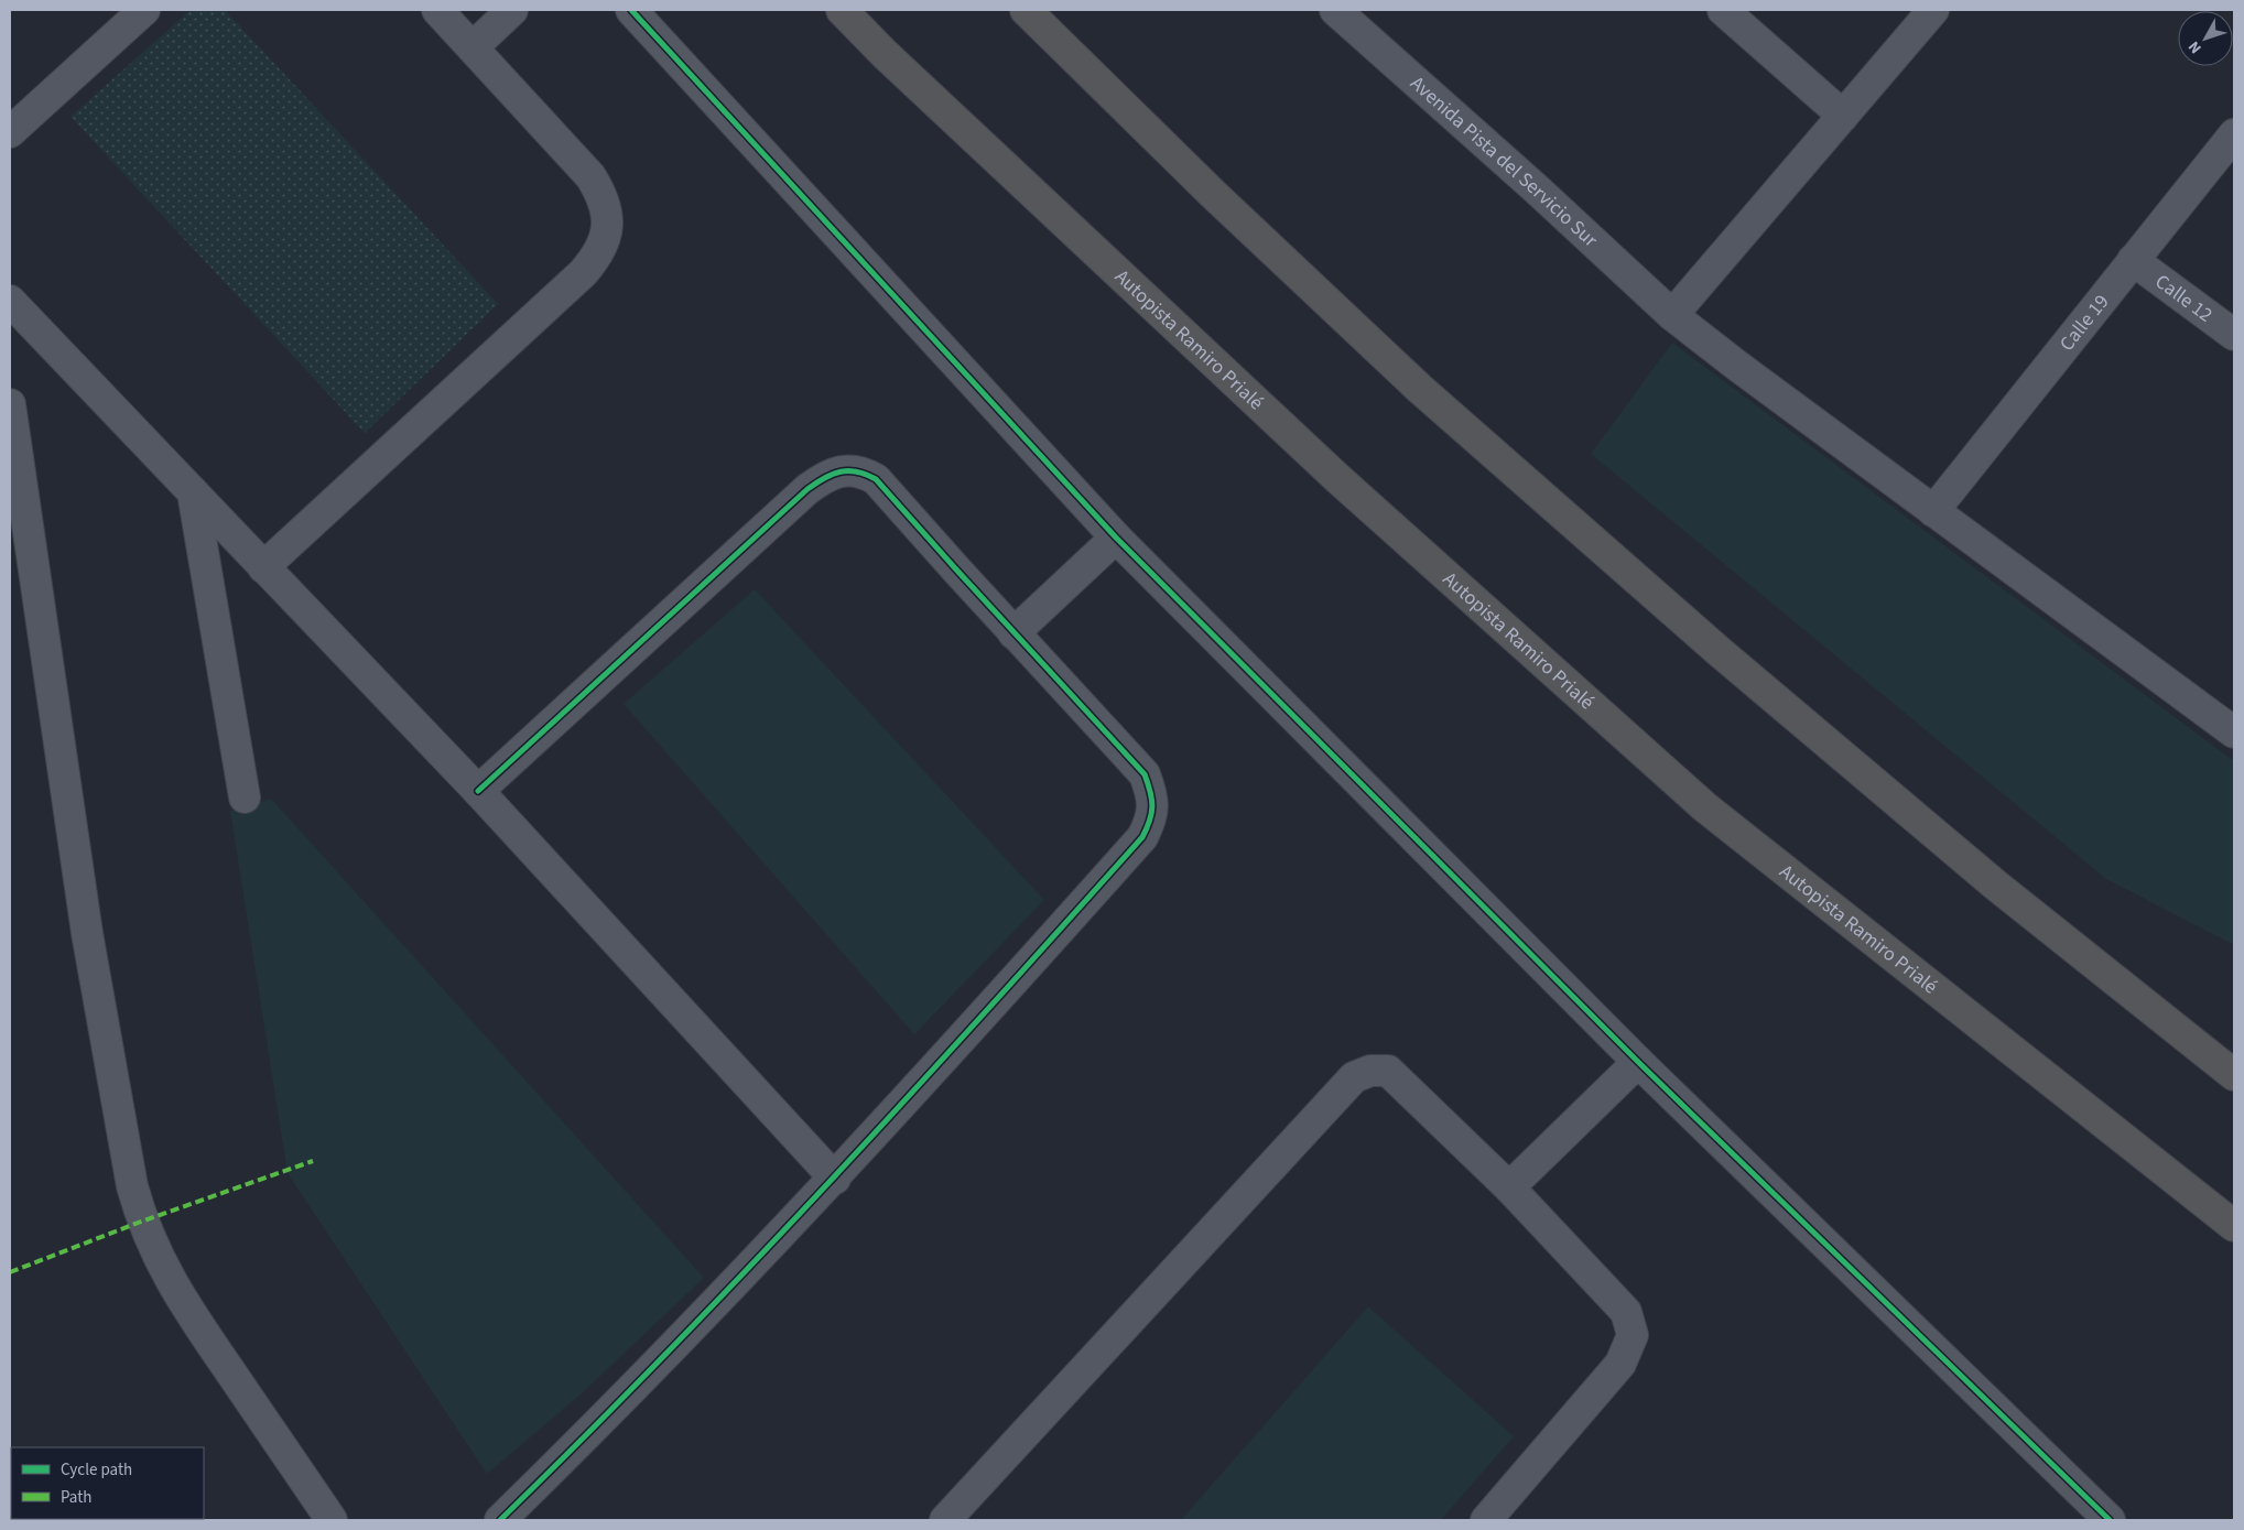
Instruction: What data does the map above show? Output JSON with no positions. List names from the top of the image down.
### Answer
{
  "streets": {
    "highway": ["Autopista Ramiro Prialé"],
    "street": ["Avenida Pista del Servicio Sur", "Calle 12", "Calle 19"]
  },
  "crossings": [
    ["Avenida Pista del Servicio Sur", "Calle 19"],
    ["Calle 12", "Calle 19"]
  ],
  "legend": ["Cycle path", "Path"],
  "north": "bottom left"
}
